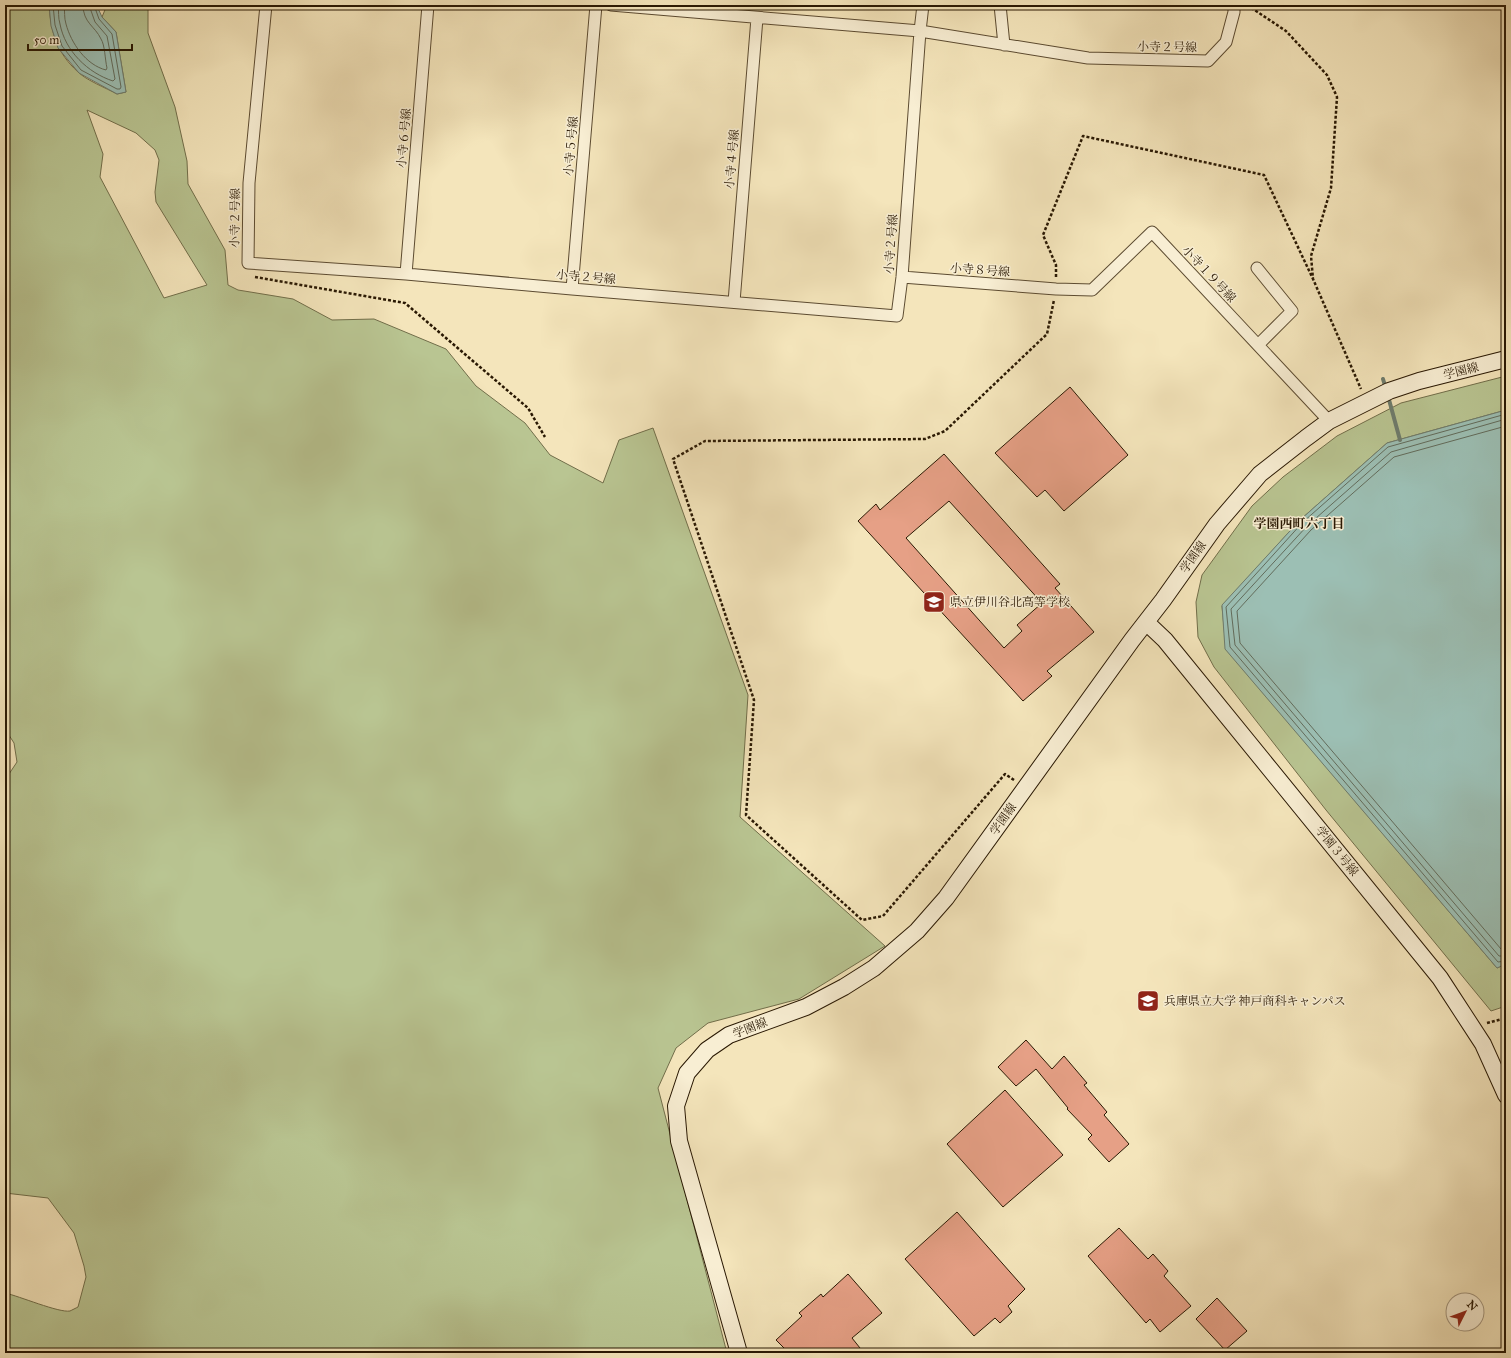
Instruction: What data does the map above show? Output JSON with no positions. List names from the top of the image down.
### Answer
{
  "streets": {
    "street": [
      "小寺２号線",
      "小寺６号線",
      "小寺５号線",
      "小寺４号線",
      "小寺８号線",
      "小寺１９号線",
      "学園線",
      "学園３号線"
    ]
  },
  "crossings": [
    ["小寺２号線", "小寺６号線"],
    ["小寺２号線", "小寺５号線"],
    ["小寺２号線", "小寺４号線"],
    ["小寺２号線", "小寺８号線"],
    ["小寺８号線", "小寺１９号線"],
    ["小寺１９号線", "学園線"],
    ["学園線", "学園３号線"]
  ],
  "districts": ["学園西町六丁目"],
  "places": {
    "school or university": ["県立伊川谷北高等学校", "兵庫県立大学 神戸商科キャンパス"]
  },
  "scale_bar": "50 m",
  "north": "top right"
}
